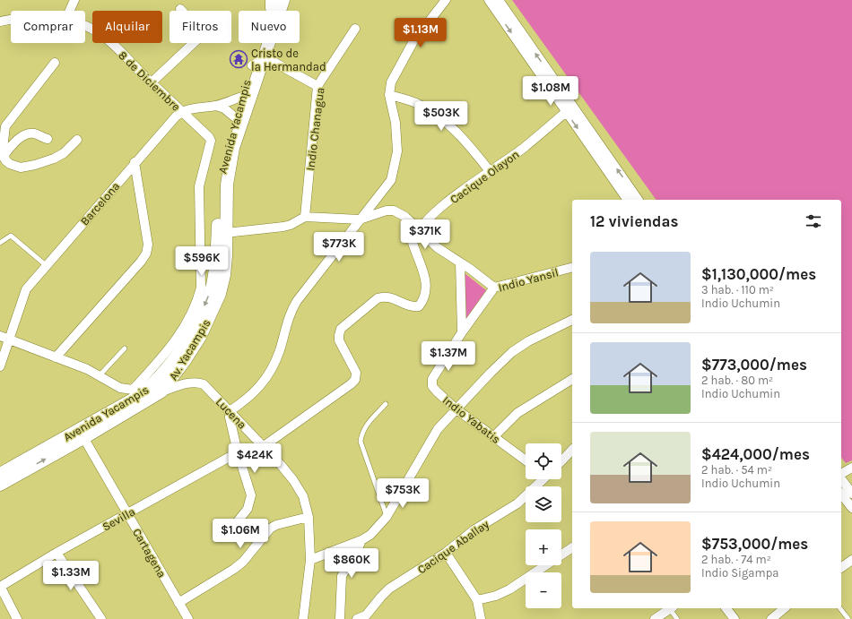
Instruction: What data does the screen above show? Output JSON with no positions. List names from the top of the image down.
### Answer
{
  "streets": {
    "street": [
      "8 de Diciembre",
      "Avenida Yacampis",
      "Indio Chanagua",
      "Cacique Olayon",
      "Barcelona",
      "Indio Yansil",
      "Av. Yacampis",
      "Lucena",
      "Indio Yabatis",
      "Sevilla",
      "Cacique Aballay",
      "Cartagena"
    ]
  },
  "crossings": [
    ["8 de Diciembre", "Avenida Yacampis"],
    ["8 de Diciembre", "Barcelona"],
    ["Avenida Yacampis", "Av. Yacampis"],
    ["Avenida Yacampis", "Cartagena"],
    ["Cacique Olayon", "Lucena"],
    ["Indio Yansil", "Indio Yabatis"],
    ["Av. Yacampis", "Lucena"],
    ["Av. Yacampis", "Cartagena"],
    ["Sevilla", "Cartagena"]
  ],
  "places": {
    "temple": ["Cristo de la Hermandad"]
  },
  "page": {
    "chip": [
      "Comprar",
      "Alquilar",
      "Filtros",
      "Nuevo"
    ],
    "price": [
      "$1.13M",
      "$1.08M",
      "$503K",
      "$371K",
      "$773K",
      "$596K",
      "$1.37M",
      "$424K",
      "$753K",
      "$1.06M",
      "$860K",
      "$1.33M"
    ],
    "heading": "12 viviendas",
    "list": [
      {
        "name": "$1,130,000/mes",
        "note": "3 hab. · 110 m² · Indio Uchumin"
      },
      {
        "name": "$773,000/mes",
        "note": "2 hab. · 80 m² · Indio Uchumin"
      },
      {
        "name": "$424,000/mes",
        "note": "2 hab. · 54 m² · Indio Uchumin"
      },
      {
        "name": "$753,000/mes",
        "note": "2 hab. · 74 m² · Indio Sigampa"
      }
    ],
    "map_buttons": ["+", "−"]
  }
}
